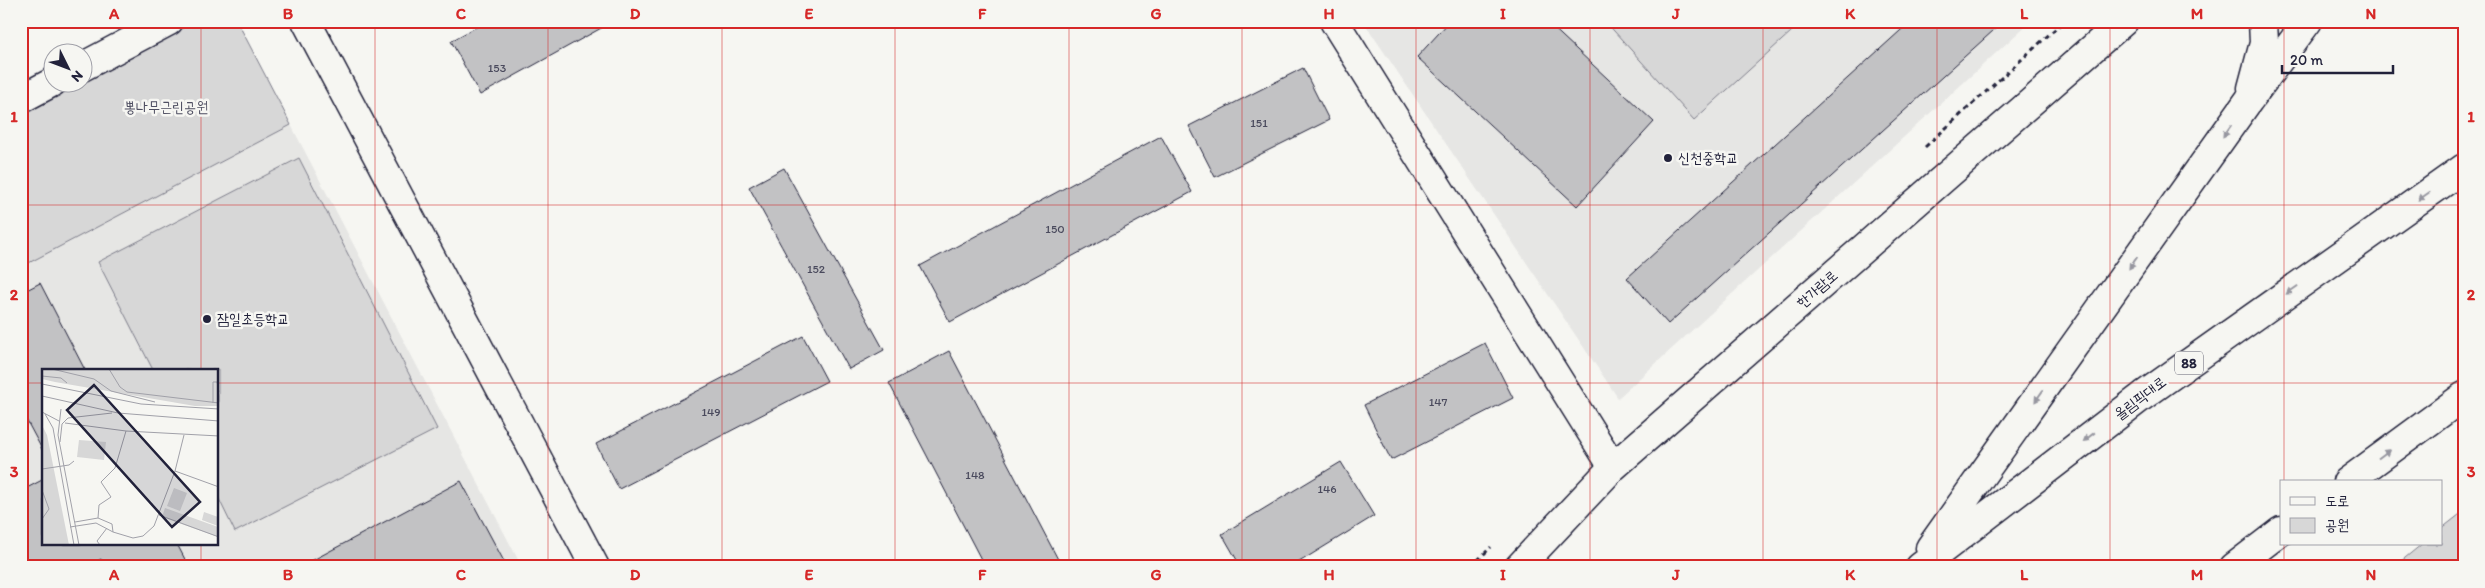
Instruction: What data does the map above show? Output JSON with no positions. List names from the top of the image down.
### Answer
{
  "streets": {
    "main road": ["한가람로", "88", "올림픽대로"]
  },
  "parks": ["뽕나무근린공원"],
  "places": ["신천중학교", "잠일초등학교"],
  "house_numbers": [
    "153",
    "151",
    "150",
    "152",
    "147",
    "149",
    "148",
    "146"
  ],
  "legend": ["도로", "공원"],
  "scale_bar": "20 m",
  "north": "bottom right",
  "grid": {
    "columns": [
      "A",
      "B",
      "C",
      "D",
      "E",
      "F",
      "G",
      "H",
      "I",
      "J",
      "K",
      "L",
      "M",
      "N"
    ],
    "rows": ["1", "2", "3"]
  }
}
